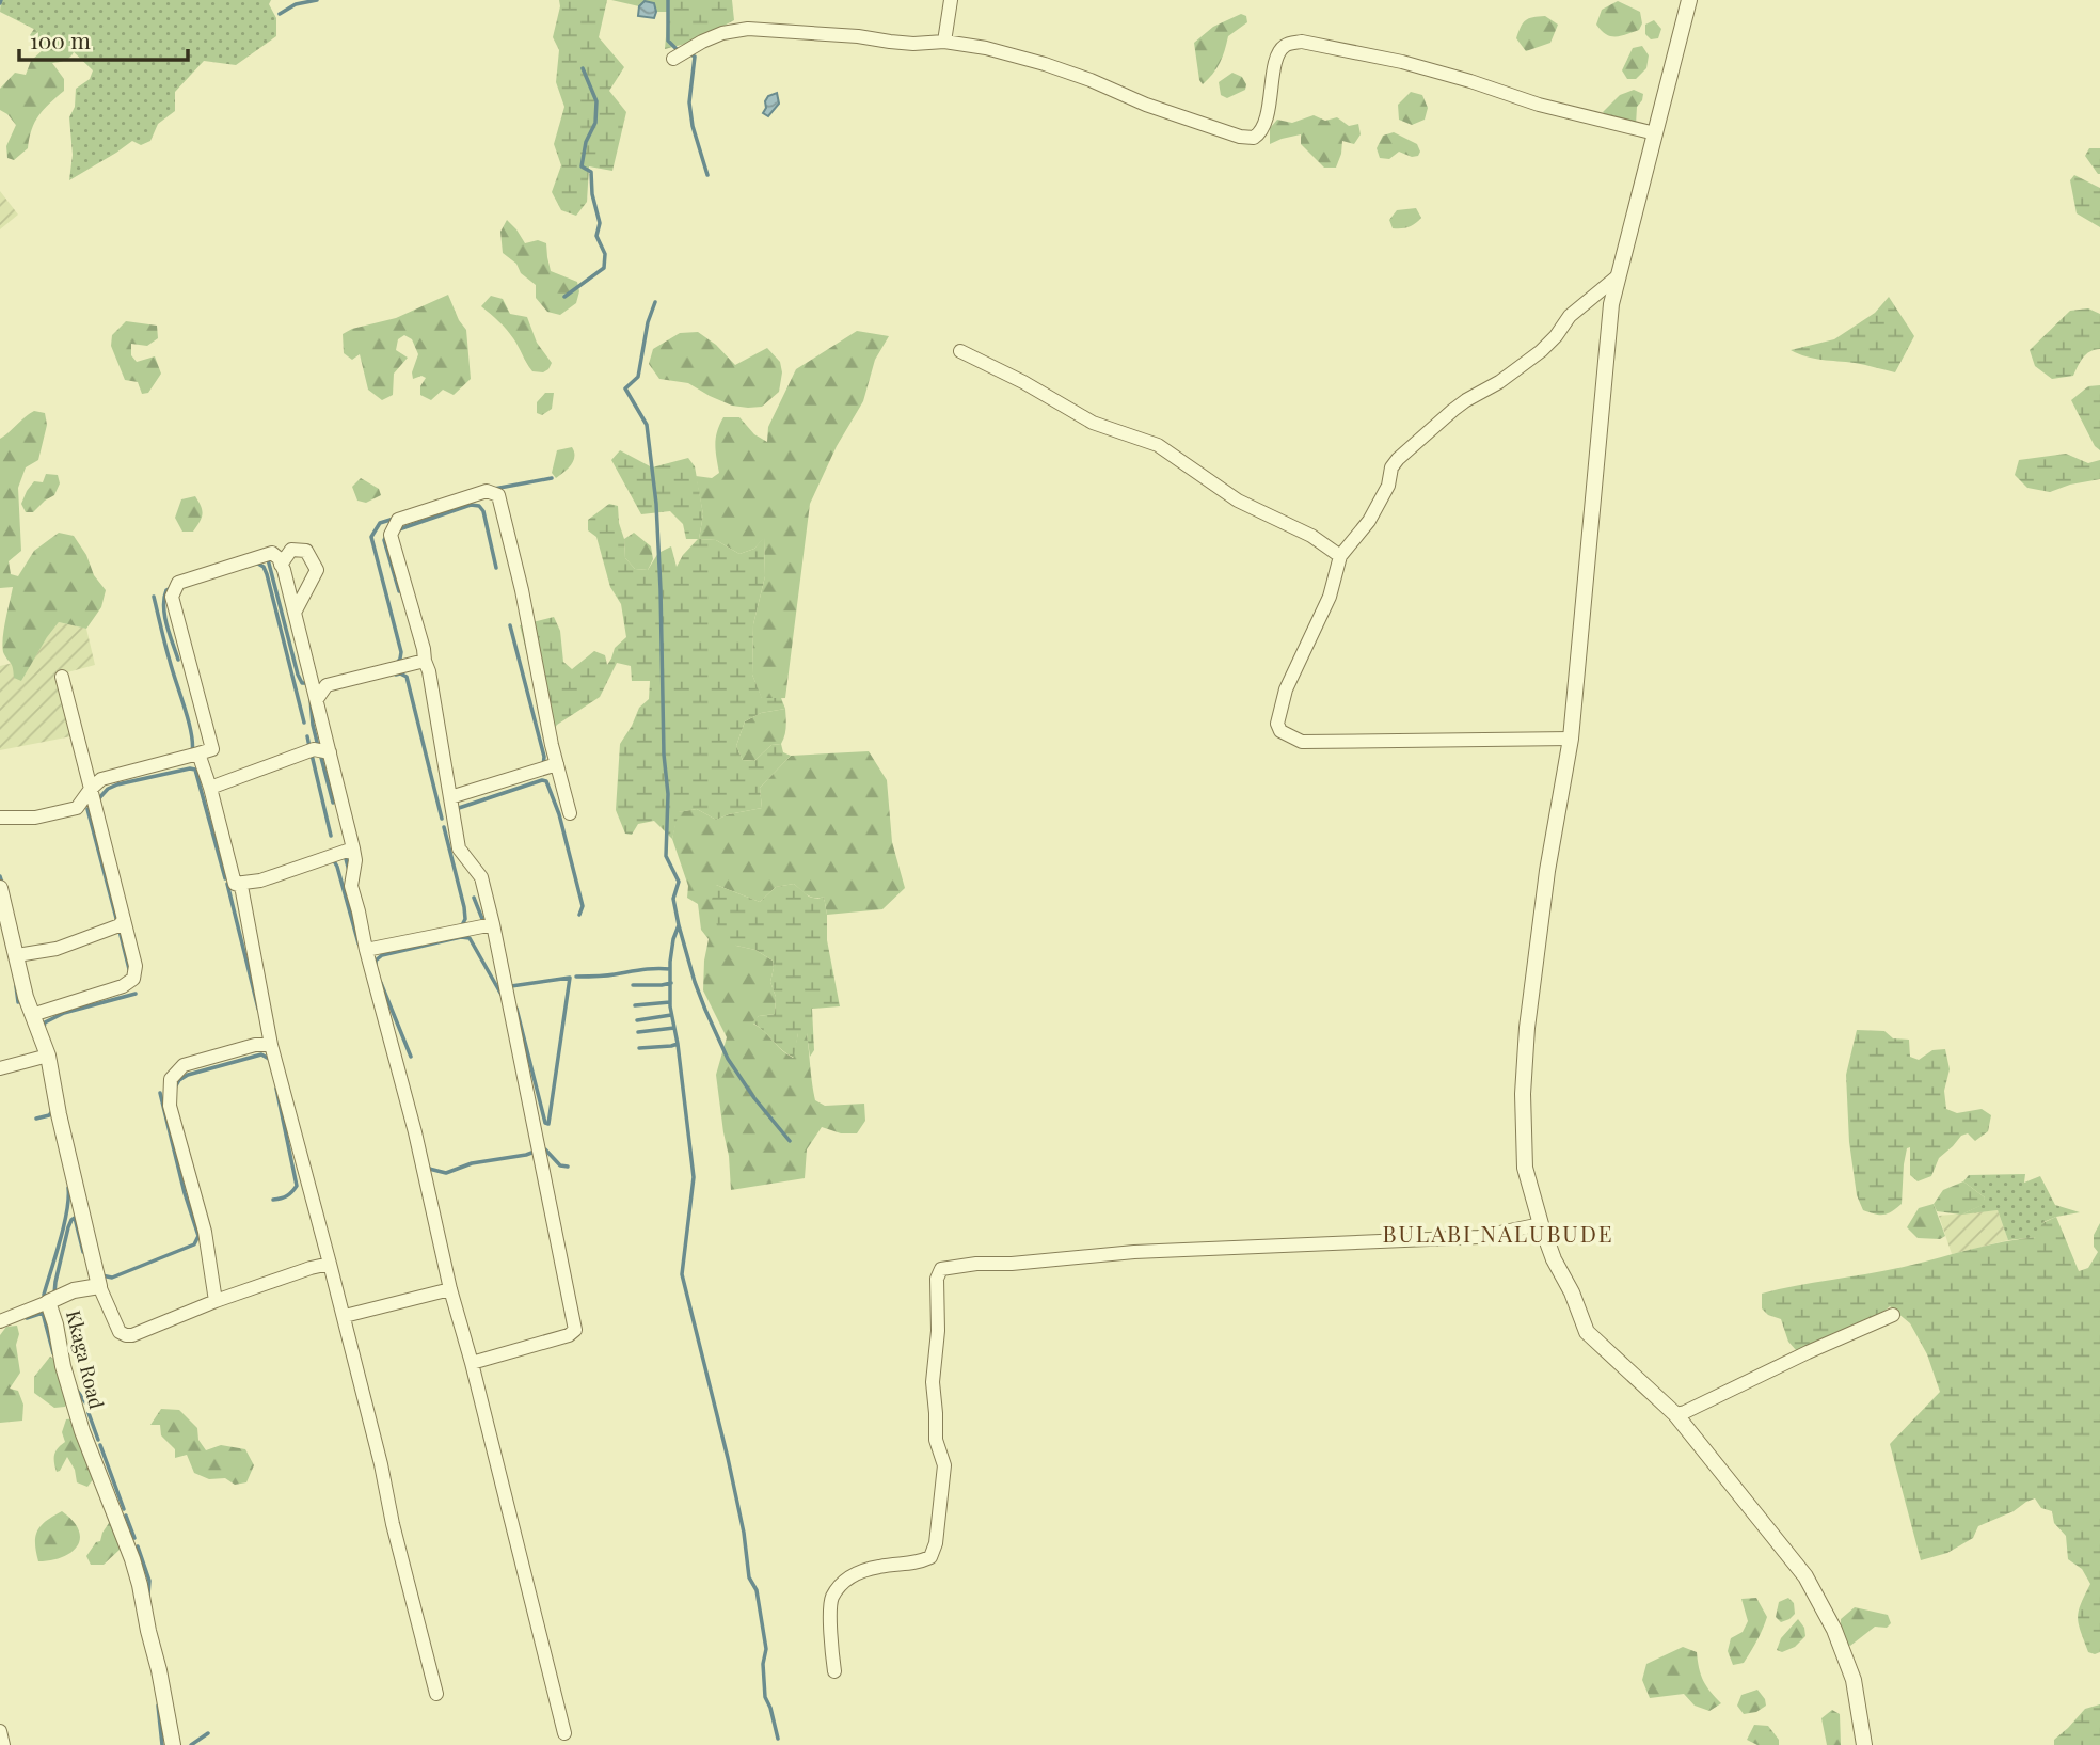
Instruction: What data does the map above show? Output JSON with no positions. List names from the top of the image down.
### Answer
{
  "streets": {
    "street": ["Kkaga Road"]
  },
  "districts": ["BULABI NALUBUDE"],
  "scale_bar": "100 m"
}
